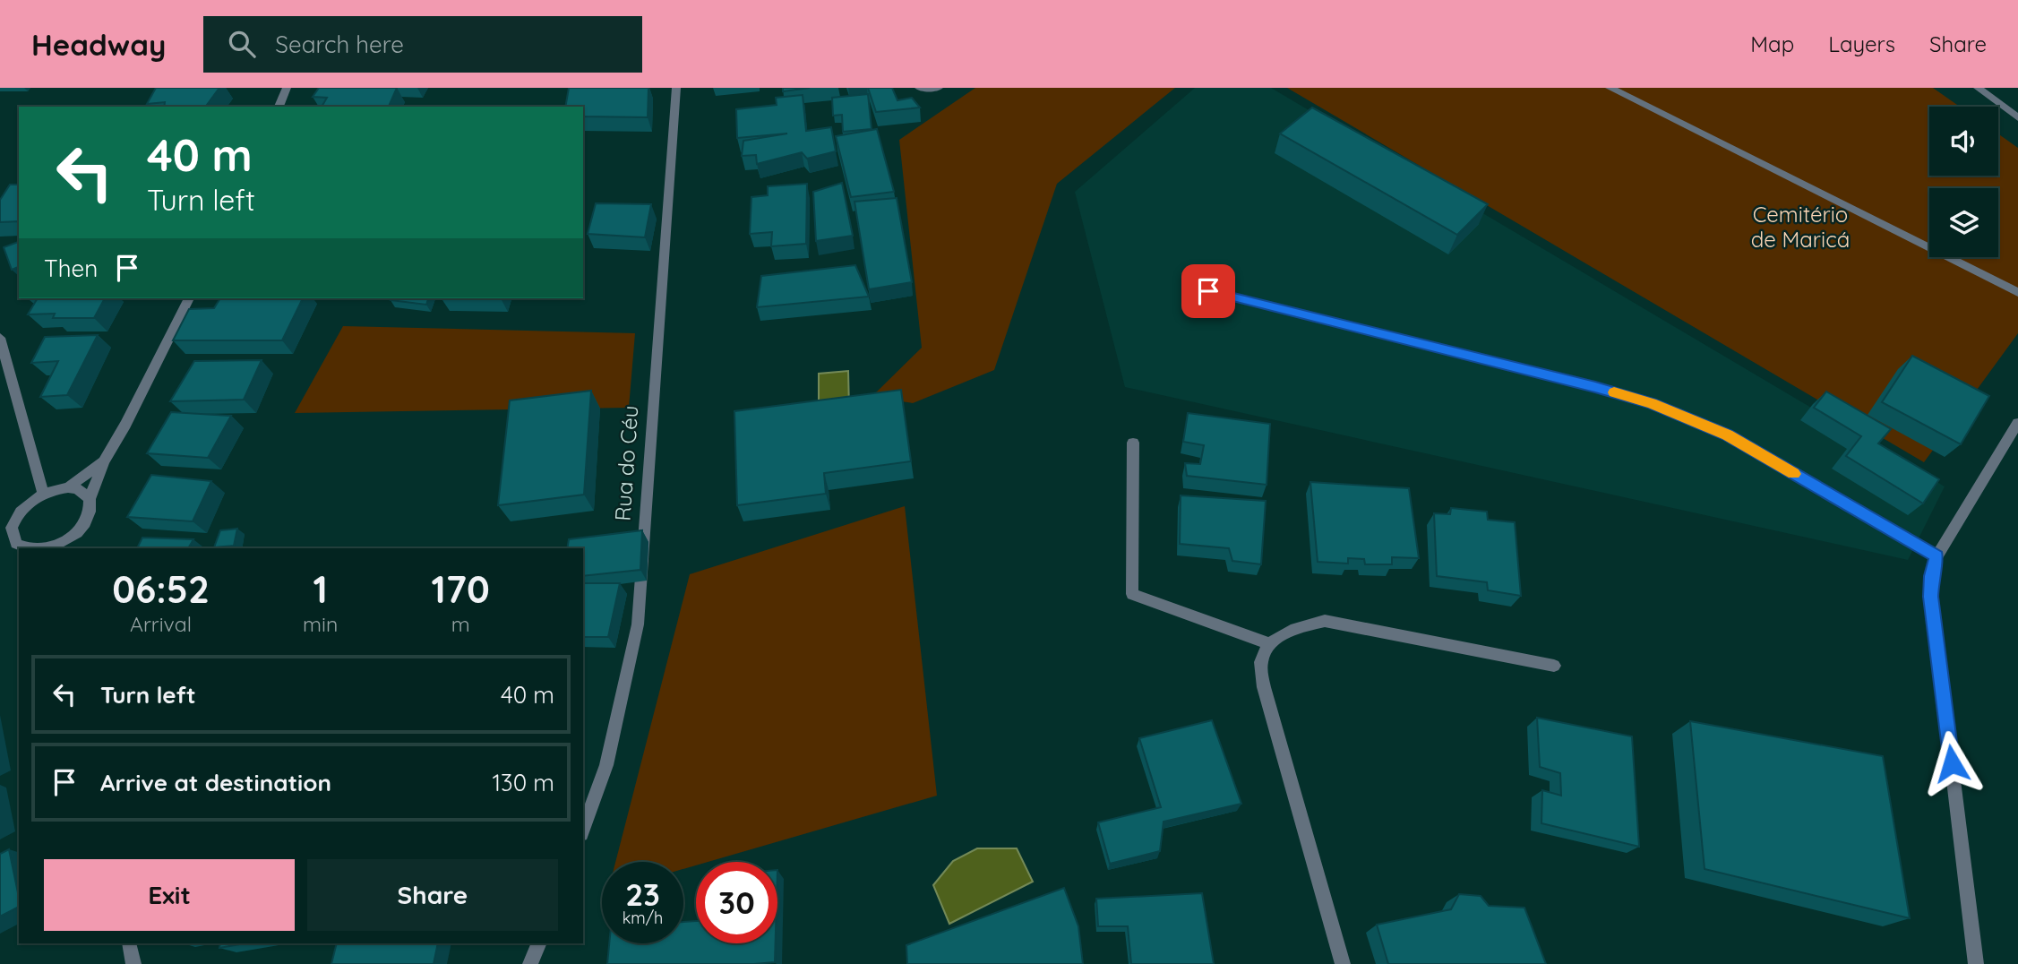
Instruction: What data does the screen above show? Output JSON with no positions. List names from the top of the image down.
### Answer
{
  "streets": {
    "street": ["Rua do Céu"]
  },
  "parks": ["Cemitério de Maricá"],
  "page": {
    "header": "Headway",
    "search": "Search here",
    "nav": ["Map", "Layers", "Share"],
    "turn": ["40 m", "Turn left"],
    "then": "Then",
    "eta": [
      "06:52",
      "Arrival",
      "1",
      "min",
      "170",
      "m"
    ],
    "list": [
      {
        "name": "Turn left",
        "value": "40 m"
      },
      {
        "name": "Arrive at destination",
        "value": "130 m"
      }
    ],
    "buttons": ["Exit", "Share"],
    "speed": "23 km/h",
    "limit": "30"
  }
}
